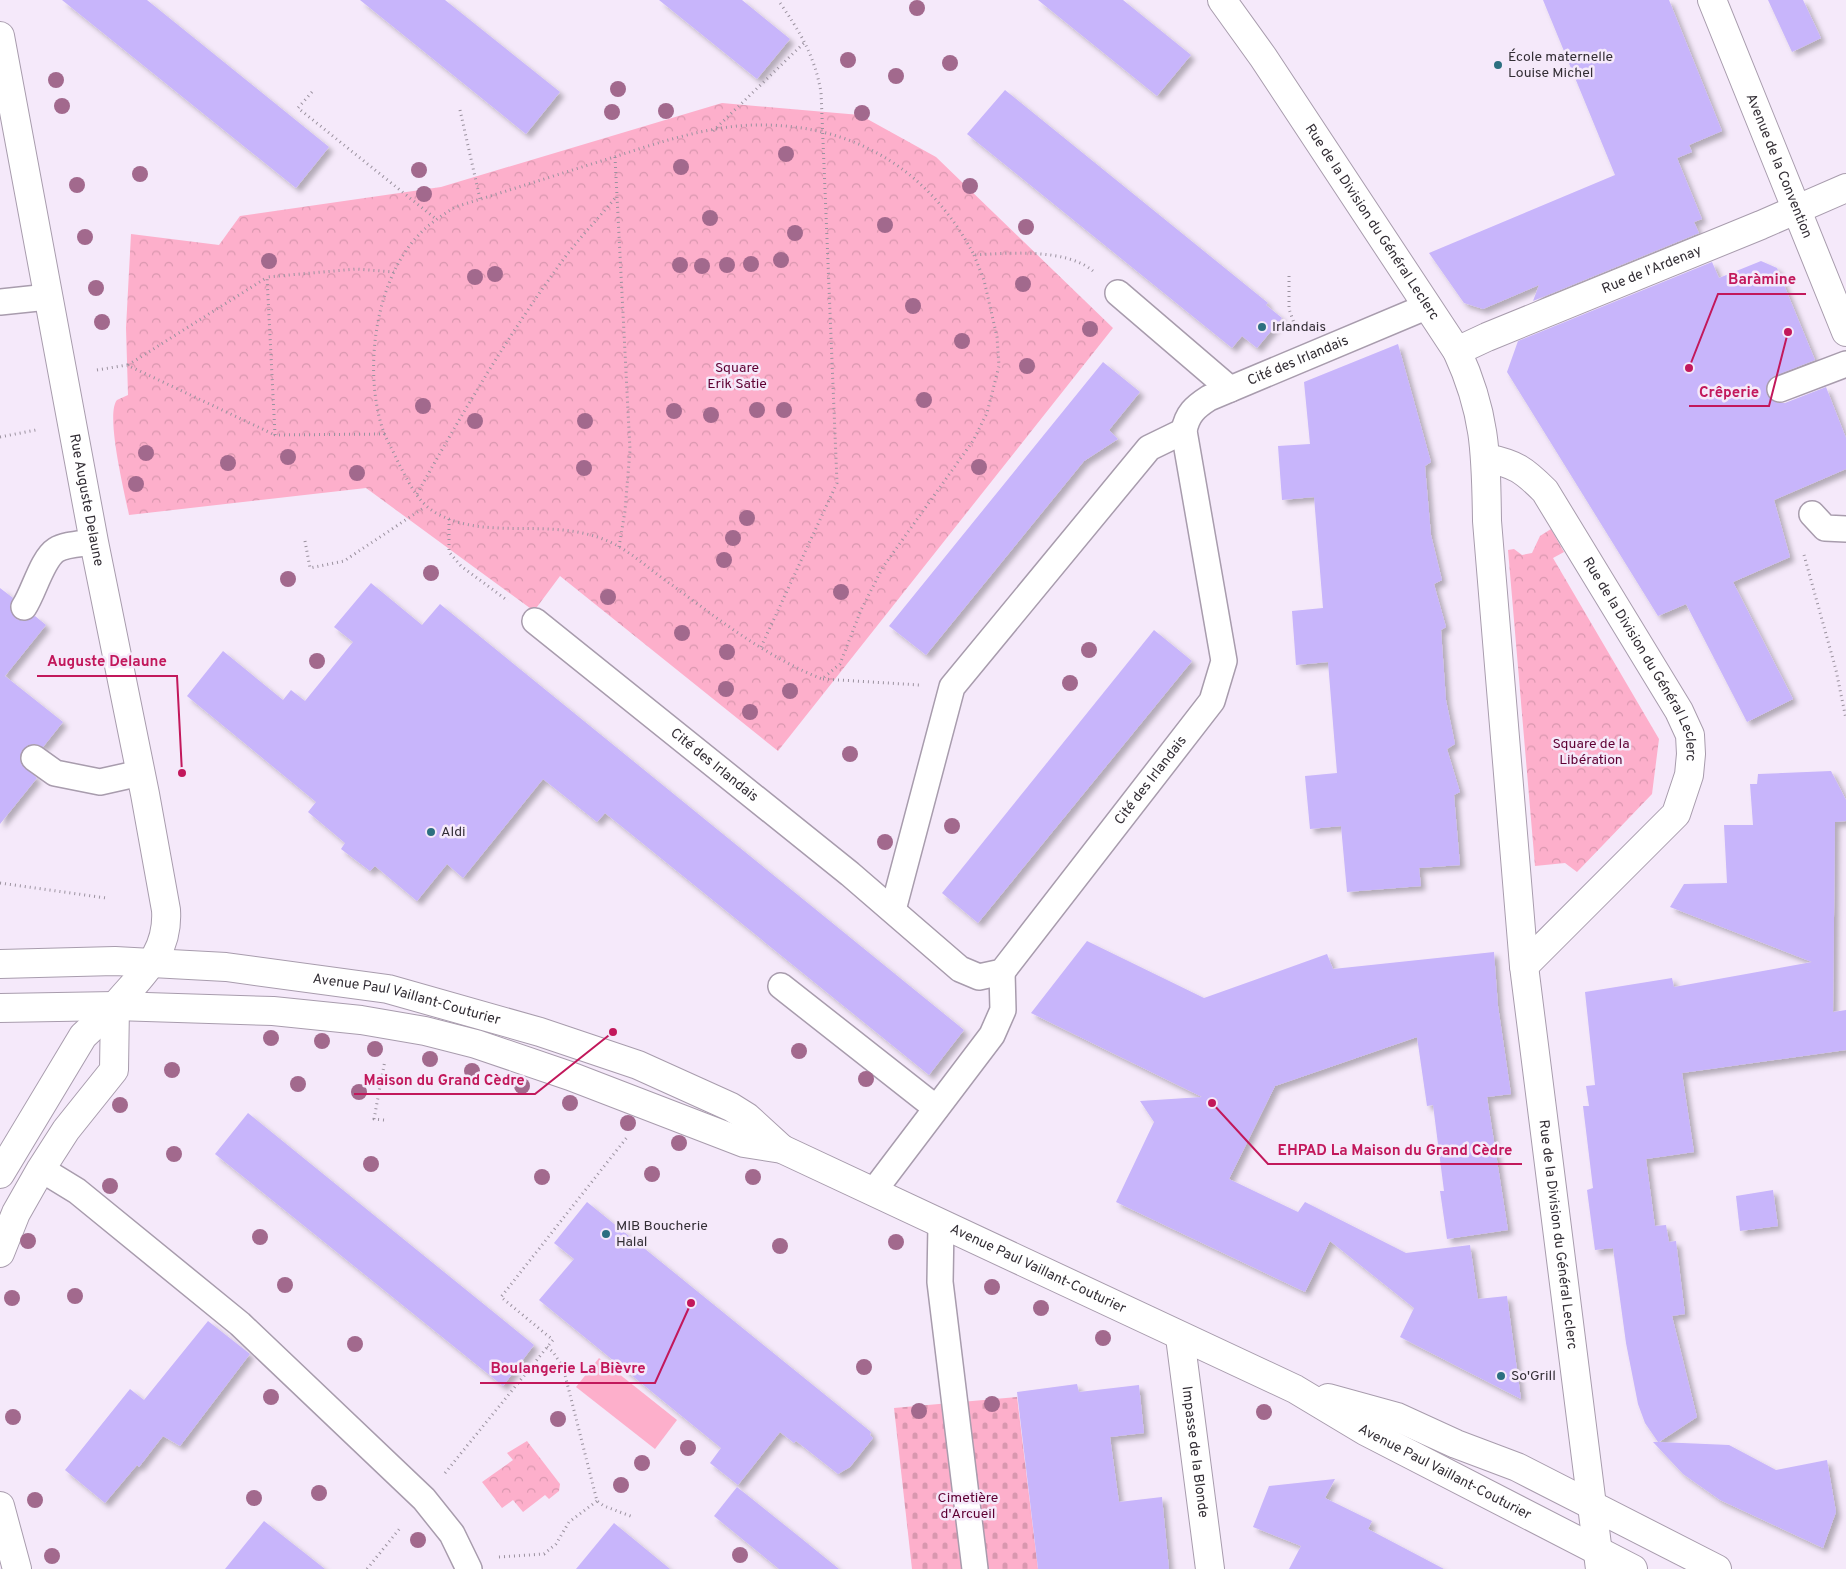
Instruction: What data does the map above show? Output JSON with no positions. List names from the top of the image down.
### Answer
{
  "streets": {
    "street": [
      "Avenue de la Convention",
      "Rue de la Division du Général Leclerc",
      "Rue de l'Ardenay",
      "Rue Auguste Delaune",
      "Avenue Paul Vaillant-Couturier",
      "Impasse de la Blonde"
    ],
    "lane": ["Cité des Irlandais"]
  },
  "crossings": [
    ["Avenue de la Convention", "Rue de l'Ardenay"],
    ["Rue de la Division du Général Leclerc", "Rue de l'Ardenay"],
    ["Rue de la Division du Général Leclerc", "Cité des Irlandais"],
    ["Rue de la Division du Général Leclerc", "Avenue Paul Vaillant-Couturier"],
    ["Rue Auguste Delaune", "Avenue Paul Vaillant-Couturier"],
    ["Avenue Paul Vaillant-Couturier", "Impasse de la Blonde"]
  ],
  "parks": ["Square Erik Satie", "Square de la Libération", "Cimetière d'Arcueil"],
  "places": [
    "École maternelle Louise Michel",
    "Irlandais",
    "Crêperie",
    "Baràmine",
    "Auguste Delaune",
    "Aldi",
    "Maison du Grand Cèdre",
    "EHPAD La Maison du Grand Cèdre",
    "MIB Boucherie Halal",
    "Boulangerie La Bièvre",
    "So'Grill"
  ]
}
